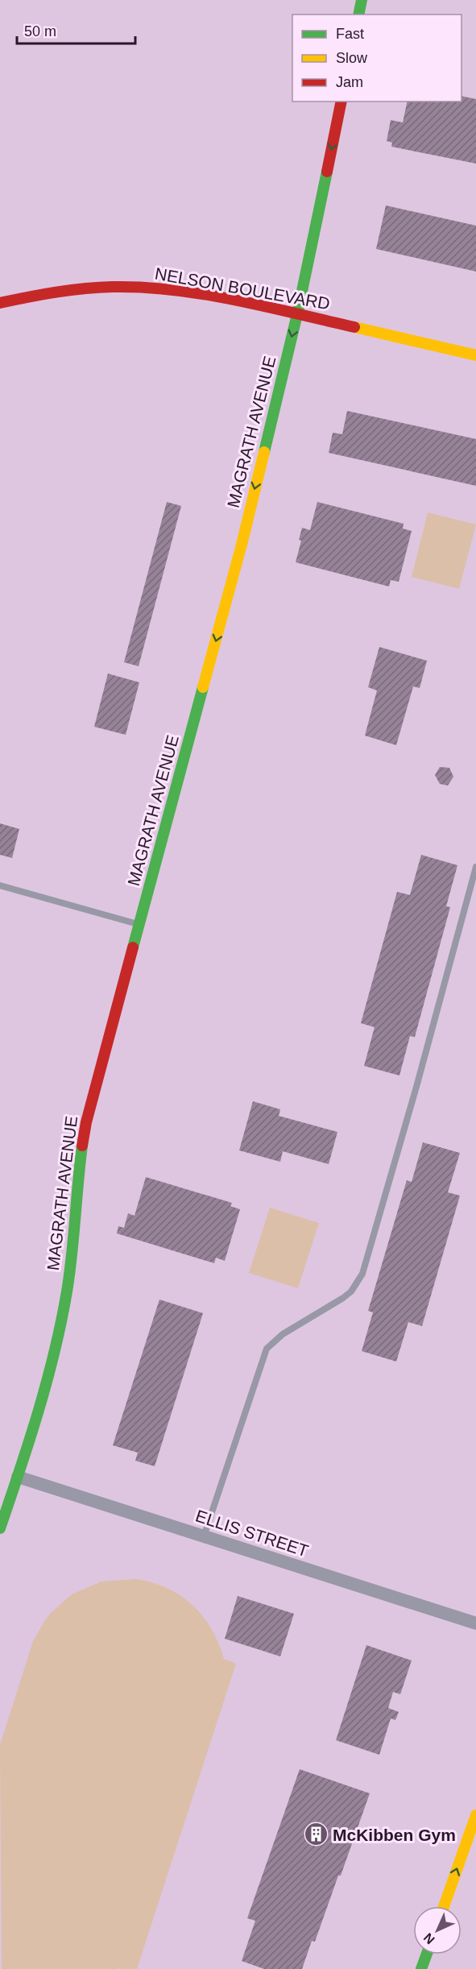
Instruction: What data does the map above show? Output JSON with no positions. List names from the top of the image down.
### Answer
{
  "streets": {
    "main road": ["NELSON BOULEVARD", "MAGRATH AVENUE"],
    "street": ["ELLIS STREET"]
  },
  "crossings": [
    ["NELSON BOULEVARD", "MAGRATH AVENUE"],
    ["MAGRATH AVENUE", "ELLIS STREET"]
  ],
  "one_way": ["MAGRATH AVENUE"],
  "places": {
    "building": ["McKibben Gym"]
  },
  "legend": ["Fast", "Slow", "Jam"],
  "scale_bar": "50 m",
  "north": "bottom left"
}
